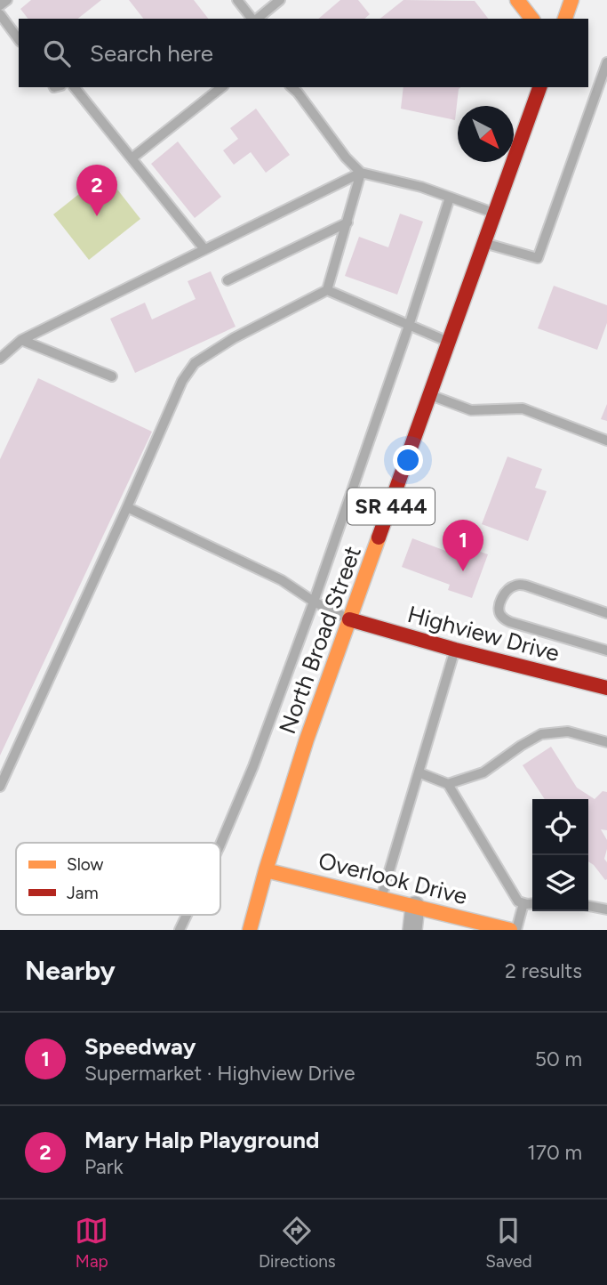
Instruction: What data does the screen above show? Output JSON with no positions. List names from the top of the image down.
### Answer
{
  "streets": {
    "main road": [
      "SR 444",
      "Highview Drive",
      "North Broad Street",
      "Overlook Drive"
    ]
  },
  "crossings": [
    ["Highview Drive", "North Broad Street"],
    ["North Broad Street", "Overlook Drive"]
  ],
  "legend": ["Slow", "Jam"],
  "north": "bottom right",
  "page": {
    "search": "Search here",
    "pins": ["2", "1"],
    "heading": ["Nearby", "2 results"],
    "list": [
      {
        "mark": "1",
        "name": "Speedway",
        "note": "Supermarket · Highview Drive",
        "value": "50 m"
      },
      {
        "mark": "2",
        "name": "Mary Halp Playground",
        "note": "Park",
        "value": "170 m"
      }
    ],
    "nav": ["Map", "Directions", "Saved"]
  }
}
